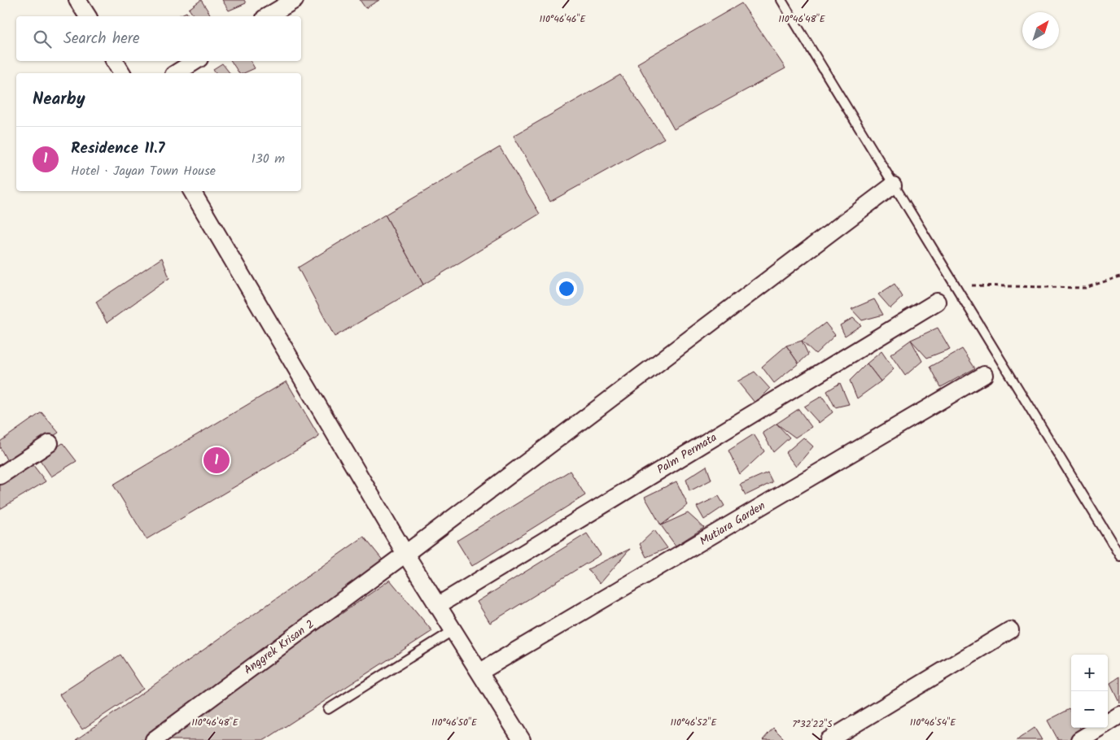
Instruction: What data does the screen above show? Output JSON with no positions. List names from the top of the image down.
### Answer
{
  "streets": {
    "street": ["Palm Permata", "Mutiara Garden", "Anggrek Krisan 2"]
  },
  "north": "top right",
  "page": {
    "search": "Search here",
    "heading": "Nearby",
    "list": [
      {
        "mark": "1",
        "name": "Residence 11.7",
        "note": "Hotel · Jayan Town House",
        "value": "130 m"
      }
    ],
    "pins": "1",
    "map_buttons": ["+", "−"]
  },
  "coordinates": [
    "110°46'46\"E",
    "110°46'48\"E",
    "110°46'50\"E",
    "110°46'52\"E",
    "110°46'54\"E",
    "7°32'22\"S"
  ]
}
